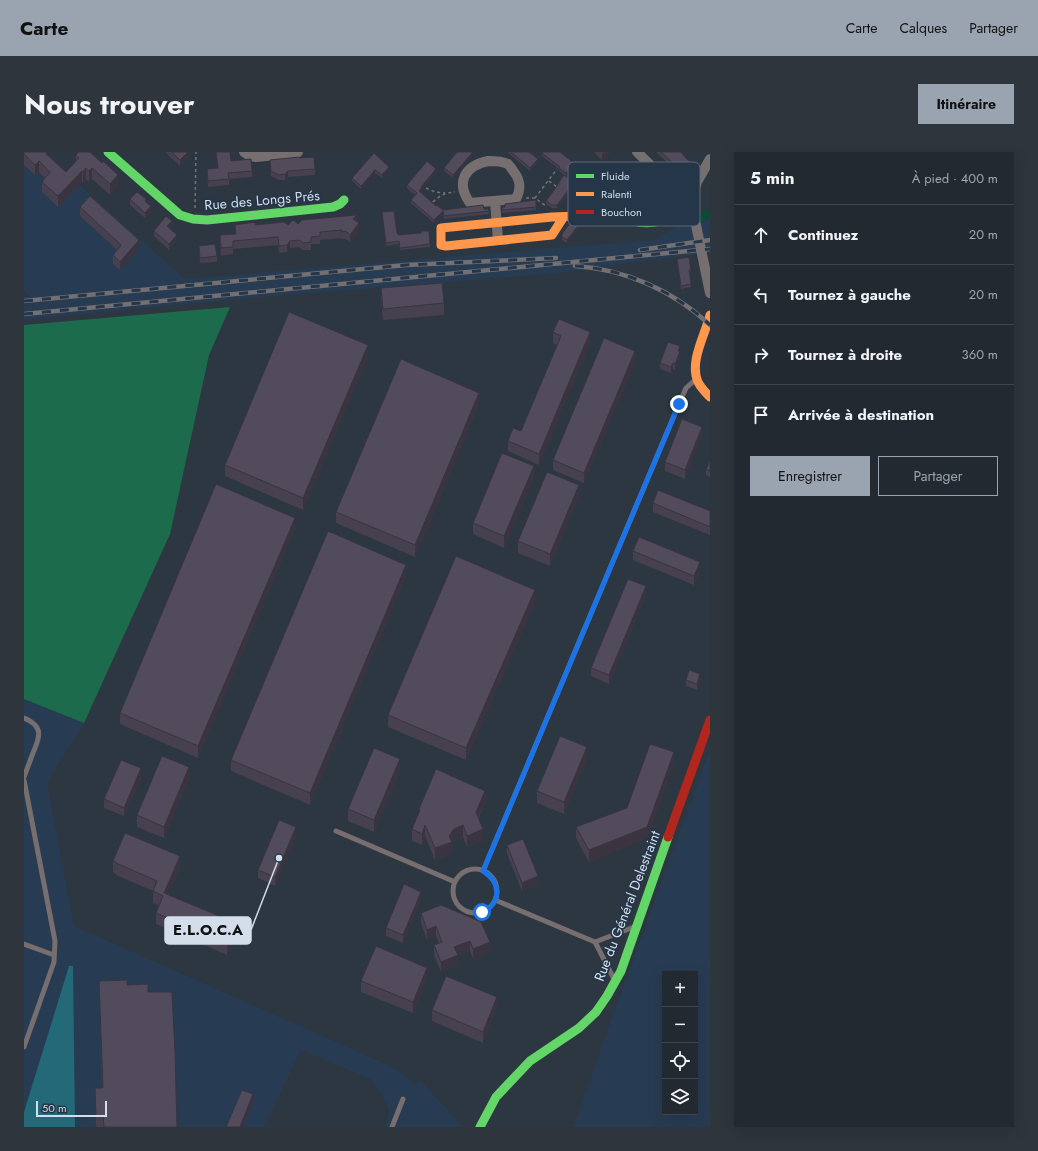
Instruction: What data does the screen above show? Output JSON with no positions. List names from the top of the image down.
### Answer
{
  "streets": {
    "street": ["Rue des Longs Prés", "Rue du Général Delestraint"]
  },
  "places": ["E.L.O.C.A"],
  "legend": ["Fluide", "Ralenti", "Bouchon"],
  "scale_bar": "50 m",
  "page": {
    "header": "Carte",
    "nav": ["Carte", "Calques", "Partager"],
    "title": "Nous trouver",
    "buttons": [
      "Itinéraire",
      ["Enregistrer", "Partager"]
    ],
    "heading": ["5 min", "À pied · 400 m"],
    "list": [
      ["Continuez", "20 m"],
      ["Tournez à gauche", "20 m"],
      ["Tournez à droite", "360 m"],
      "Arrivée à destination"
    ],
    "map_buttons": ["+", "−"],
    "scale": "50 m"
  }
}
